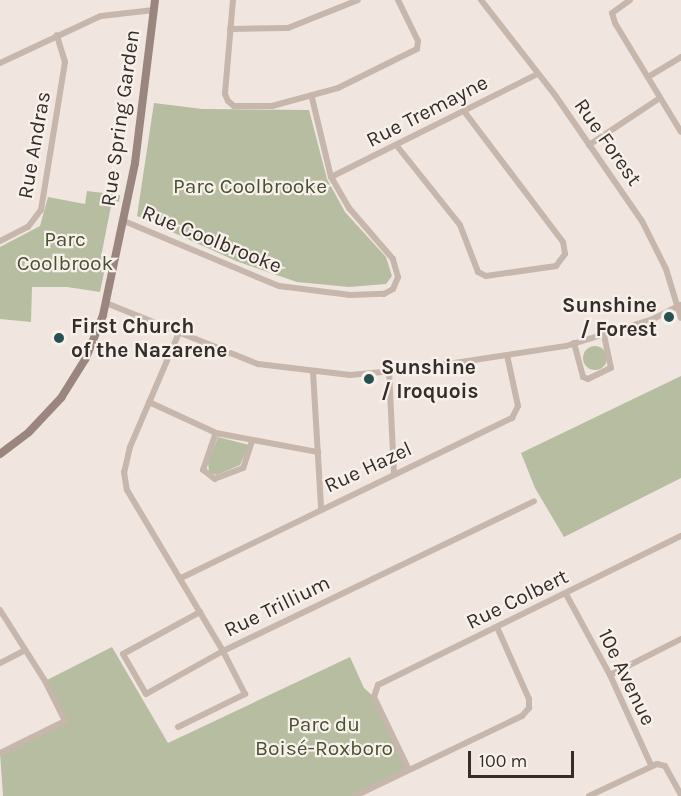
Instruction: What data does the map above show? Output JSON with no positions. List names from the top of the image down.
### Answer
{
  "streets": {
    "street": [
      "Rue Tremayne",
      "Rue Spring Garden",
      "Rue Forest",
      "Rue Andras",
      "Rue Coolbrooke",
      "Rue Hazel",
      "Rue Colbert",
      "Rue Trillium",
      "10e Avenue"
    ]
  },
  "crossings": [
    ["Rue Tremayne", "Rue Forest"],
    ["Rue Tremayne", "Rue Coolbrooke"],
    ["Rue Spring Garden", "Rue Coolbrooke"],
    ["Rue Hazel", "Rue Trillium"],
    ["Rue Colbert", "10e Avenue"]
  ],
  "parks": ["Parc Coolbrooke", "Parc Coolbrook", "Parc du Boisé-Roxboro"],
  "places": ["Sunshine / Forest", "First Church of the Nazarene", "Sunshine / Iroquois"],
  "scale_bar": "100 m"
}
